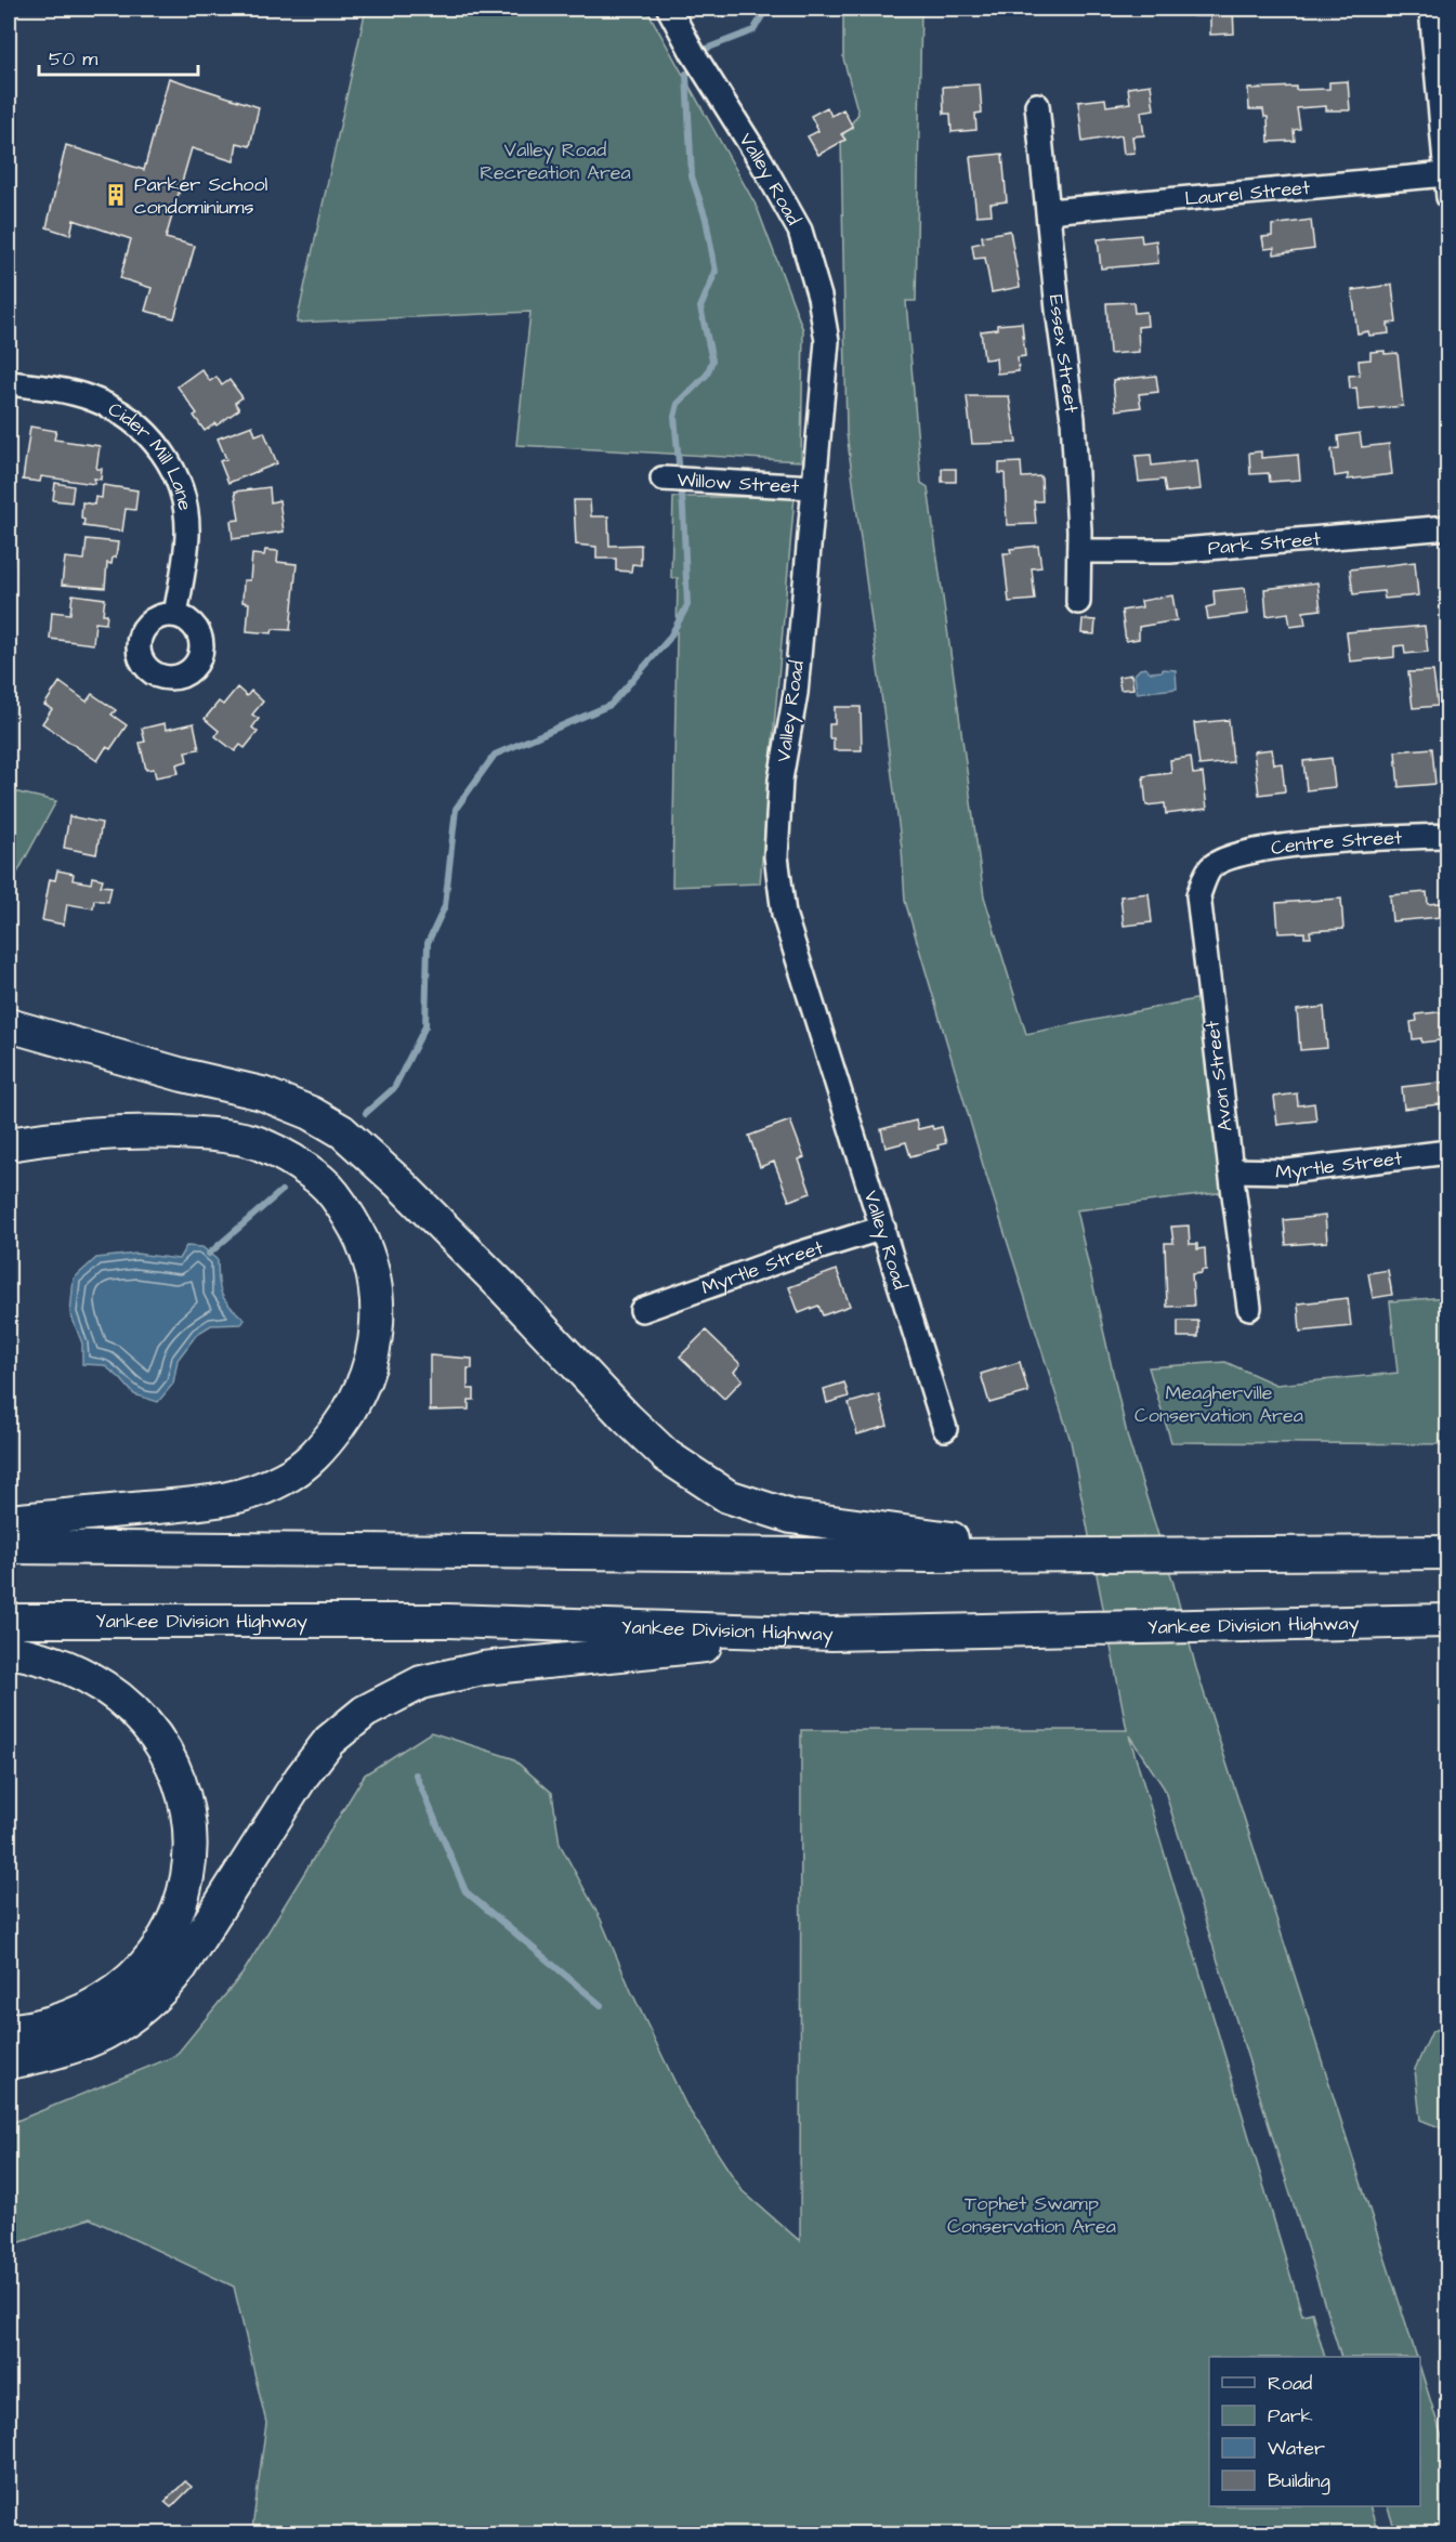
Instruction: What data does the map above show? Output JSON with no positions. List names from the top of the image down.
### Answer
{
  "streets": {
    "highway": ["Yankee Division Highway"],
    "street": [
      "Valley Road",
      "Laurel Street",
      "Essex Street",
      "Cider Mill Lane",
      "Willow Street",
      "Park Street",
      "Centre Street",
      "Avon Street",
      "Myrtle Street"
    ]
  },
  "crossings": [
    ["Valley Road", "Willow Street"],
    ["Valley Road", "Myrtle Street"],
    ["Laurel Street", "Essex Street"],
    ["Essex Street", "Park Street"],
    ["Centre Street", "Avon Street"],
    ["Avon Street", "Myrtle Street"]
  ],
  "parks": ["Valley Road Recreation Area", "Meagherville Conservation Area", "Tophet Swamp Conservation Area"],
  "places": {
    "building": ["Parker School condominiums"]
  },
  "legend": [
    "Road",
    "Park",
    "Water",
    "Building"
  ],
  "scale_bar": "50 m"
}
